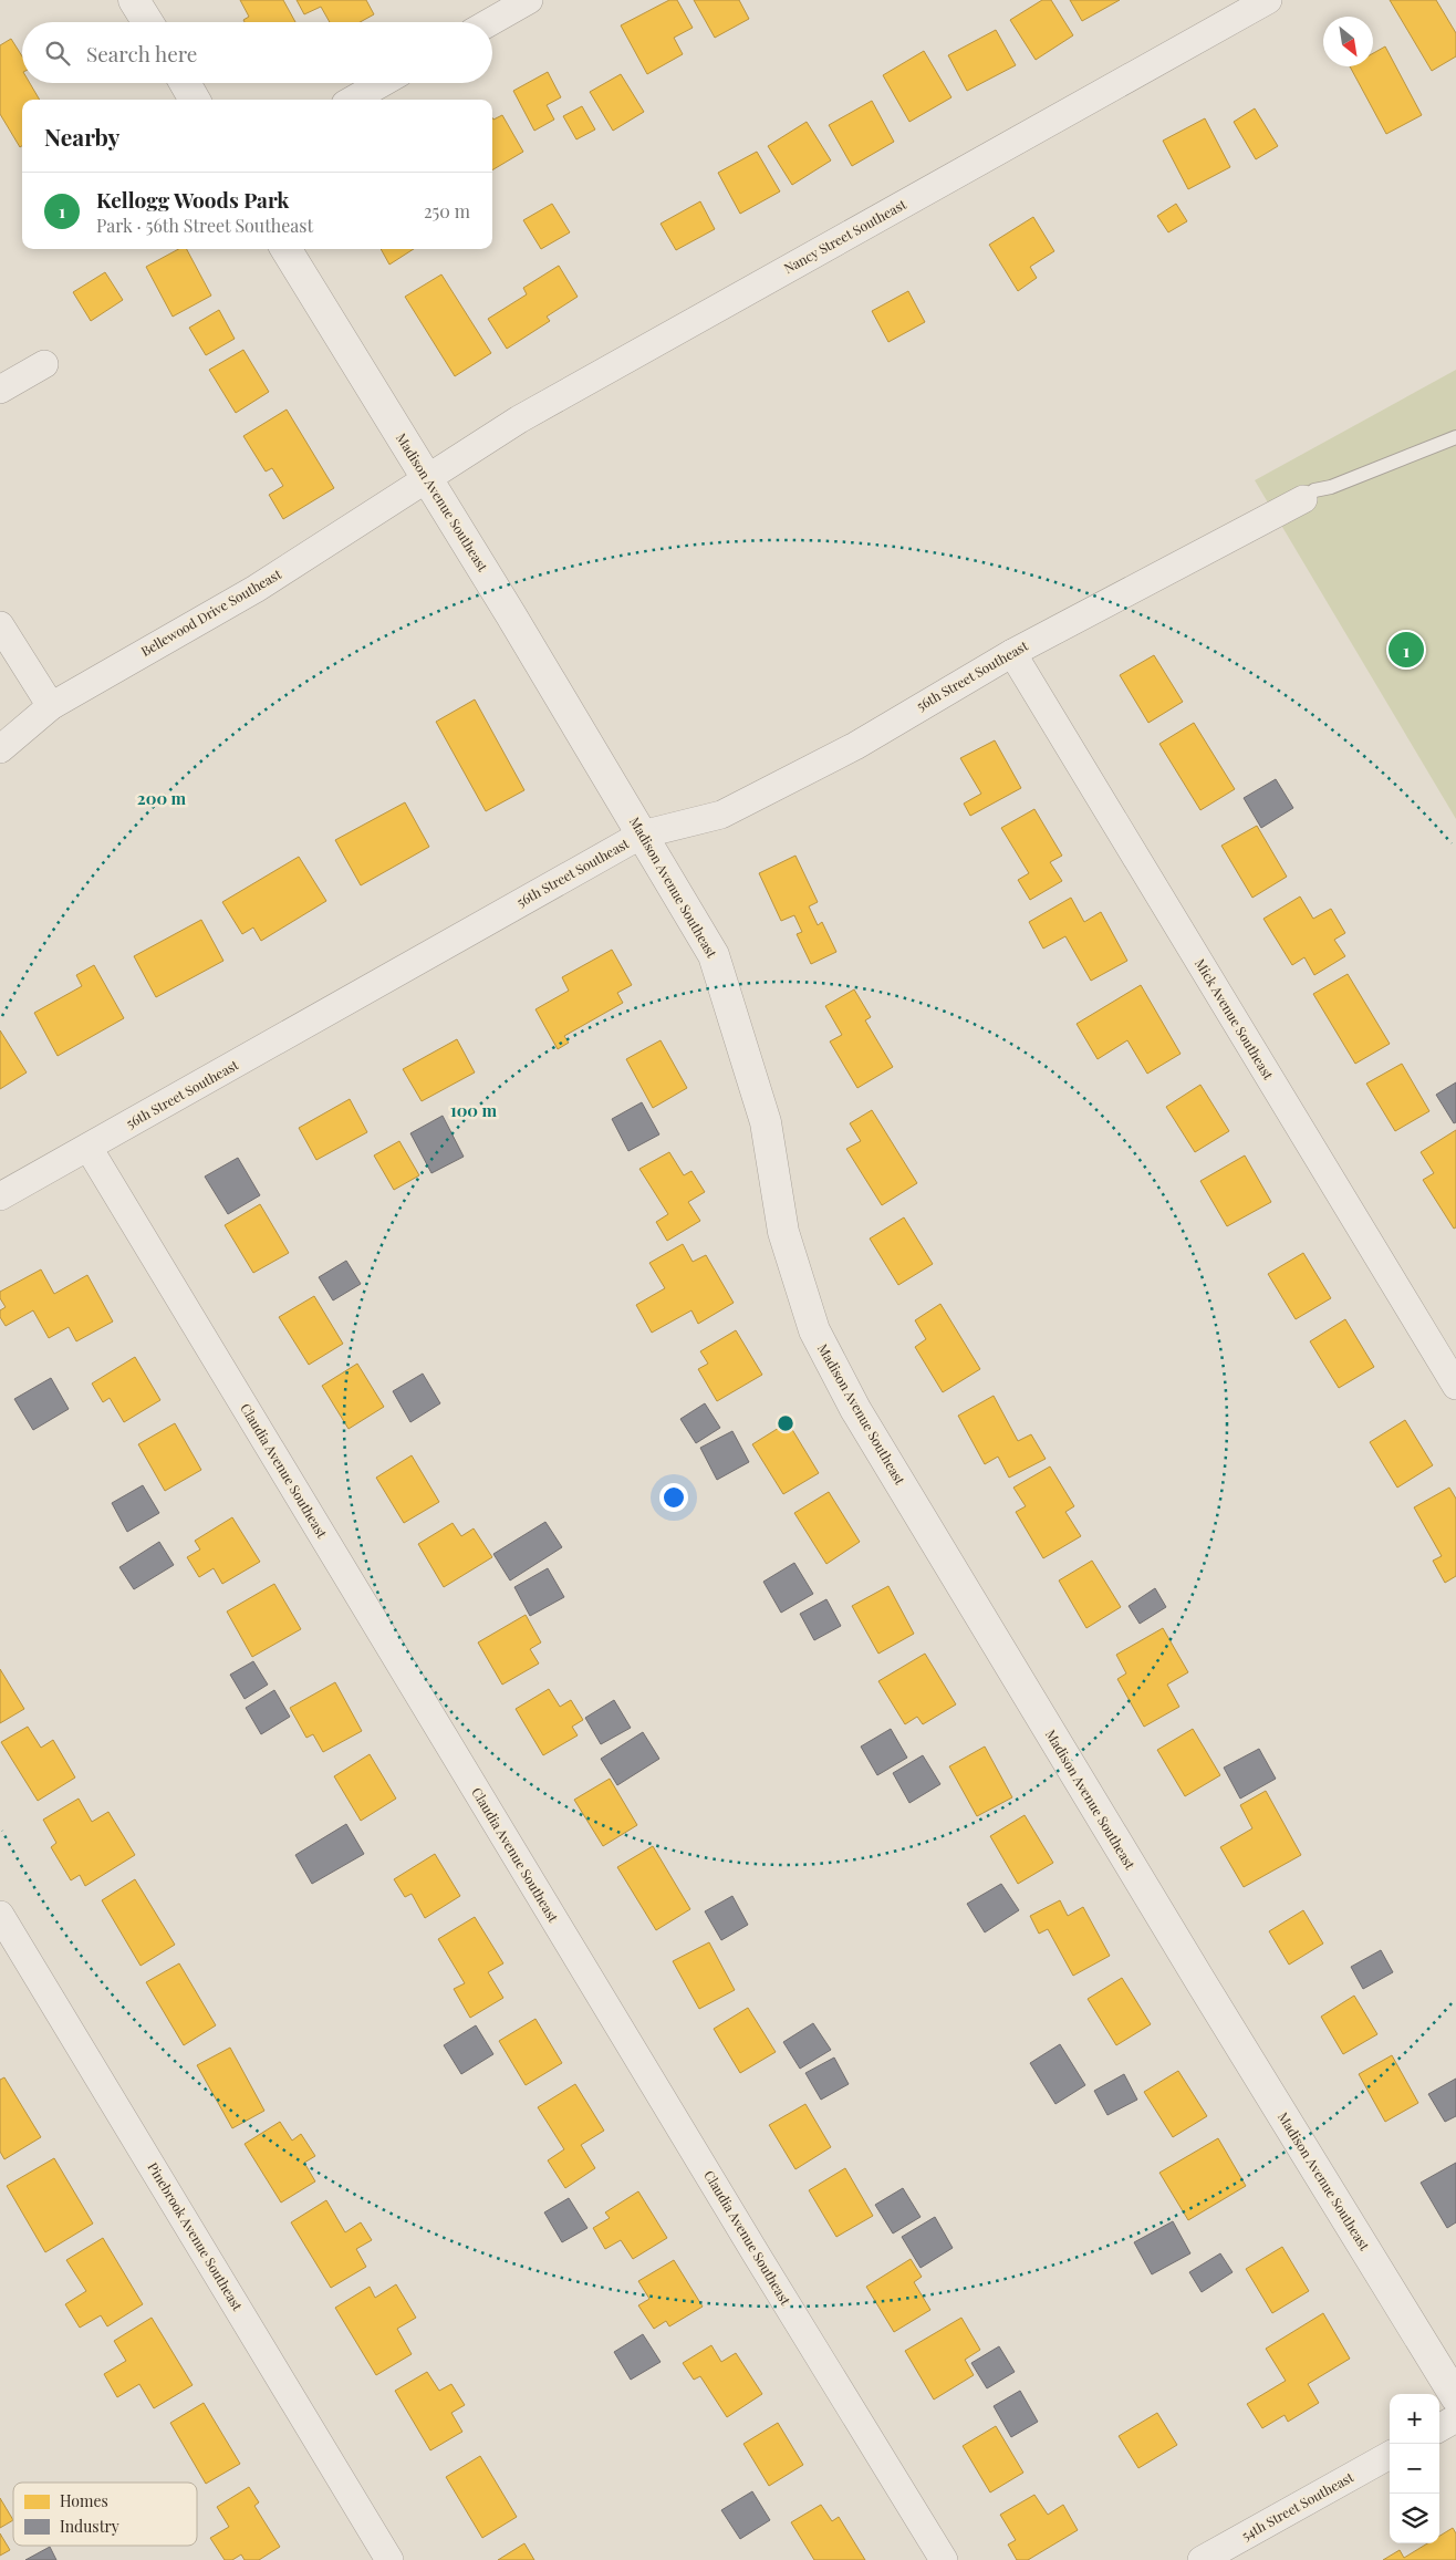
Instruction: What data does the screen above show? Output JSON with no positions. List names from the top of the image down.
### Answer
{
  "streets": {
    "street": [
      "Nancy Street Southeast",
      "Madison Avenue Southeast",
      "Bellewood Drive Southeast",
      "56th Street Southeast",
      "Mick Avenue Southeast",
      "Claudia Avenue Southeast",
      "Pinebrook Avenue Southeast",
      "54th Street Southeast"
    ]
  },
  "crossings": [
    ["Nancy Street Southeast", "Madison Avenue Southeast"],
    ["Nancy Street Southeast", "Bellewood Drive Southeast"],
    ["Madison Avenue Southeast", "Bellewood Drive Southeast"],
    ["Madison Avenue Southeast", "56th Street Southeast"],
    ["56th Street Southeast", "Mick Avenue Southeast"],
    ["56th Street Southeast", "Claudia Avenue Southeast"]
  ],
  "legend": ["Homes", "Industry"],
  "north": "bottom right",
  "page": {
    "search": "Search here",
    "heading": "Nearby",
    "list": [
      {
        "mark": "1",
        "name": "Kellogg Woods Park",
        "note": "Park · 56th Street Southeast",
        "value": "250 m"
      }
    ],
    "pins": "1",
    "map_buttons": ["+", "−"]
  },
  "rings": ["200 m", "100 m"]
}
